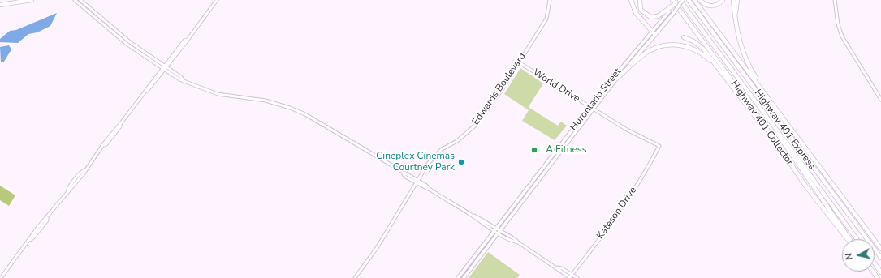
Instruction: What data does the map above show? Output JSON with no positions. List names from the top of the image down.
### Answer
{
  "streets": {
    "highway": ["Highway 401 Collector", "Highway 401 Express"],
    "main road": [
      "World Drive",
      "Edwards Boulevard",
      "Hurontario Street",
      "Kateson Drive"
    ]
  },
  "crossings": [
    ["World Drive", "Edwards Boulevard"],
    ["World Drive", "Hurontario Street"],
    ["World Drive", "Kateson Drive"]
  ],
  "places": ["LA Fitness", "Cineplex Cinemas Courtney Park"],
  "north": "left"
}
